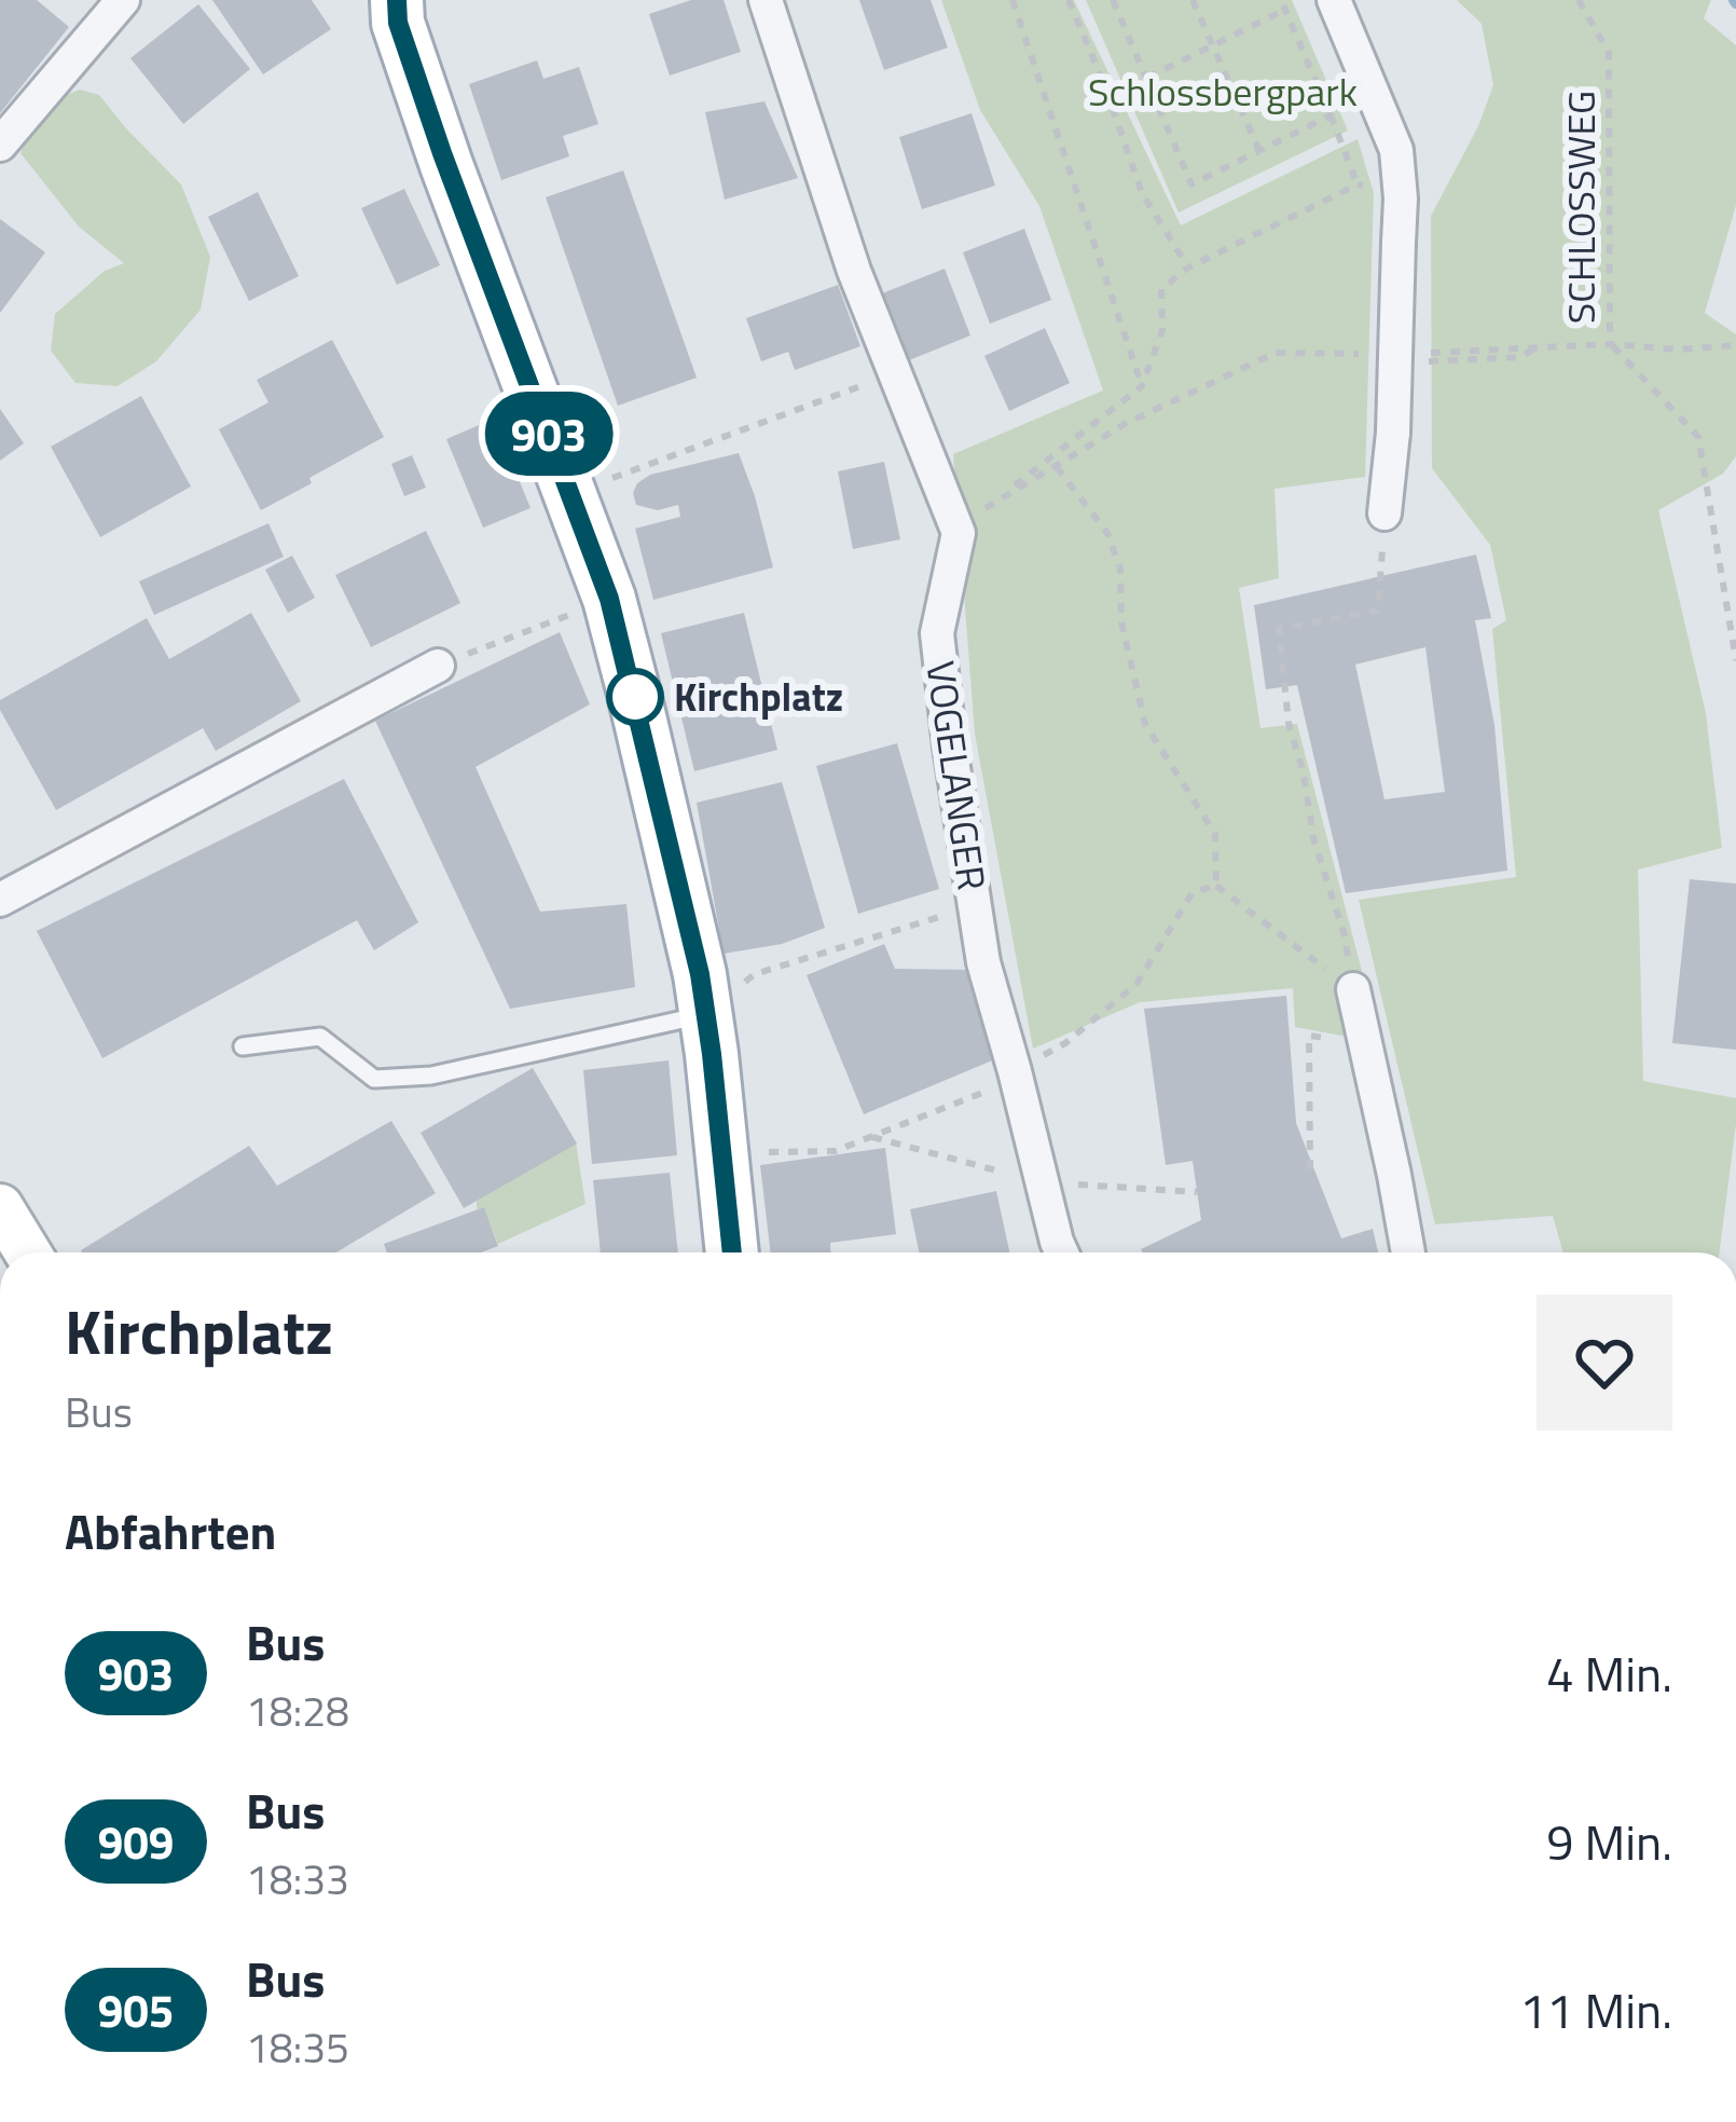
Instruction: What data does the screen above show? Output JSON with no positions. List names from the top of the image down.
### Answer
{
  "streets": {
    "street": ["VOGELANGER"],
    "path": ["SCHLOSSWEG"]
  },
  "parks": ["Schlossbergpark"],
  "places": ["Kirchplatz"],
  "lines": ["bus line 903"],
  "page": {
    "on_map": "903",
    "heading": [
      ["Kirchplatz", "Bus"],
      "Abfahrten"
    ],
    "list": [
      {
        "mark": "903",
        "name": "Bus",
        "note": "18:28",
        "value": "4 Min."
      },
      {
        "mark": "909",
        "name": "Bus",
        "note": "18:33",
        "value": "9 Min."
      },
      {
        "mark": "905",
        "name": "Bus",
        "note": "18:35",
        "value": "11 Min."
      }
    ]
  }
}
